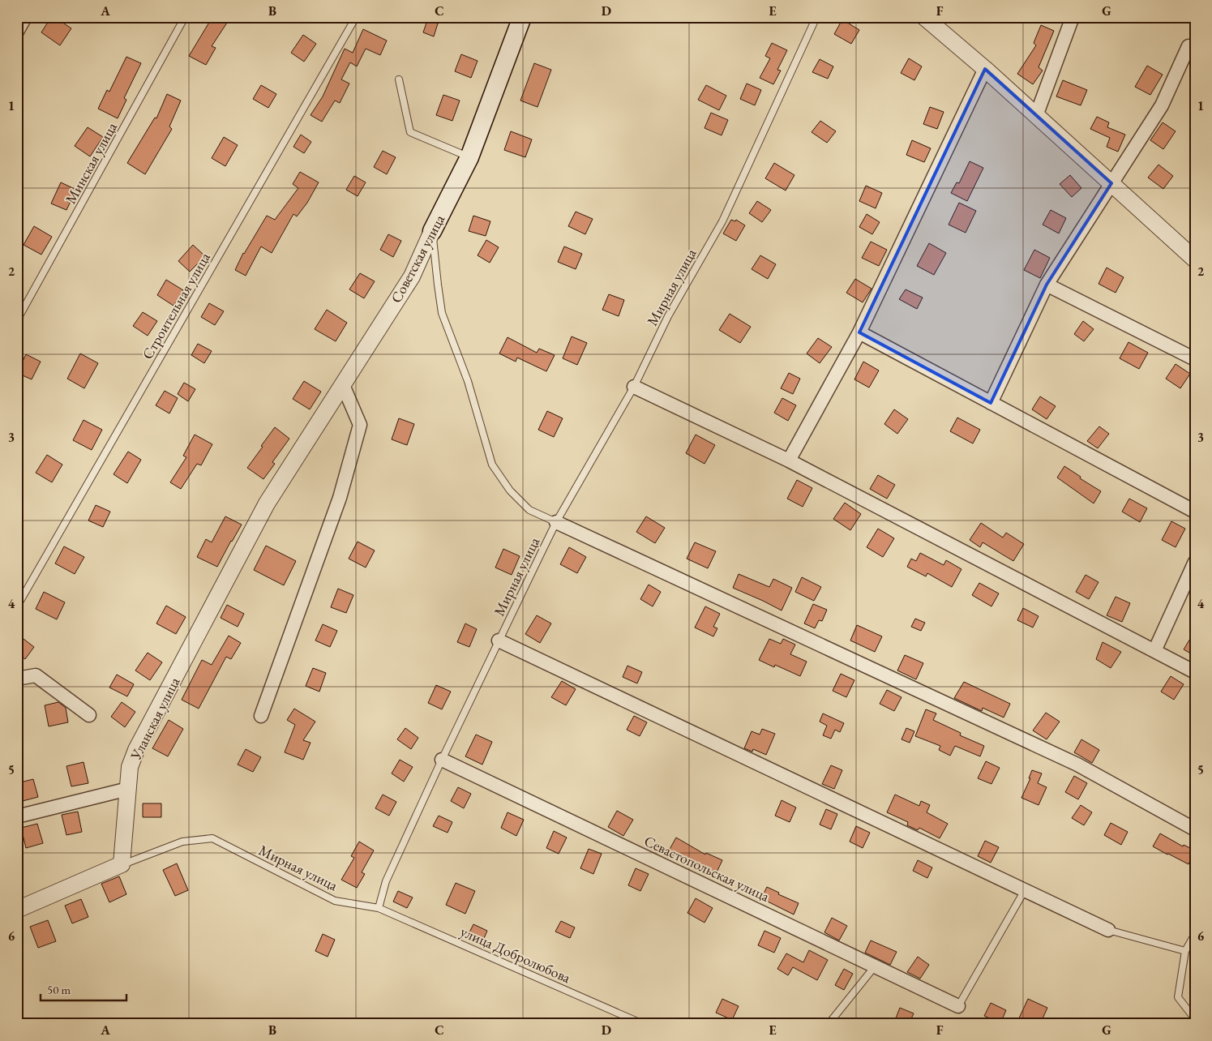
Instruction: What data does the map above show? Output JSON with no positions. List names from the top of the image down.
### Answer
{
  "streets": {
    "main road": ["Советская улица"],
    "street": ["Уланская улица", "Севастопольская улица"],
    "lane": [
      "Минская улица",
      "Мирная улица",
      "Строительная улица",
      "улица Добролюбова"
    ]
  },
  "crossings": [
    ["Советская улица", "Уланская улица"],
    ["Мирная улица", "Уланская улица"],
    ["Мирная улица", "Севастопольская улица"],
    ["Мирная улица", "улица Добролюбова"]
  ],
  "scale_bar": "50 m",
  "grid": {
    "columns": [
      "A",
      "B",
      "C",
      "D",
      "E",
      "F",
      "G"
    ],
    "rows": [
      "1",
      "2",
      "3",
      "4",
      "5",
      "6"
    ]
  }
}
